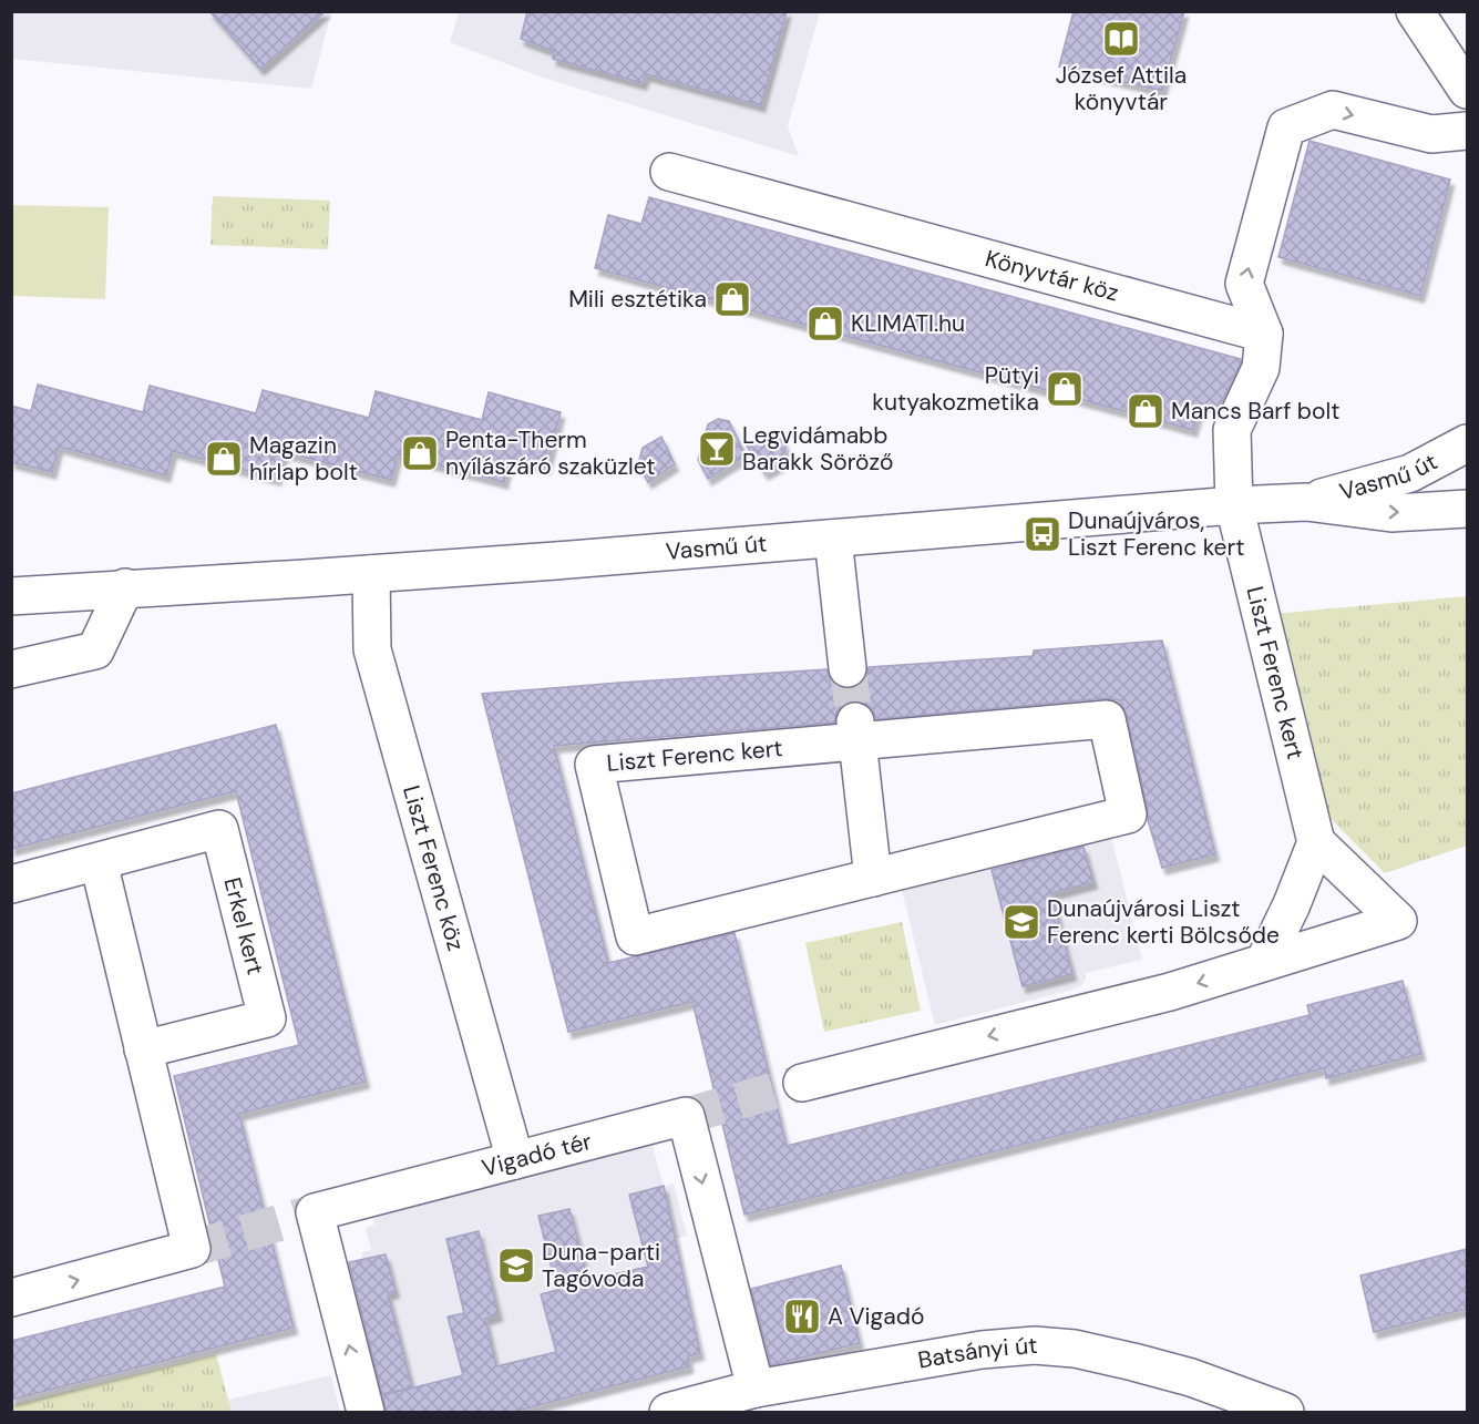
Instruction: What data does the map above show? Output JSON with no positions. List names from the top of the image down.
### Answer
{
  "streets": {
    "street": [
      "Könyvtár köz",
      "Vasmű út",
      "Liszt Ferenc kert",
      "Liszt Ferenc köz",
      "Erkel kert",
      "Vigadó tér",
      "Batsányi út"
    ]
  },
  "crossings": [
    ["Vasmű út", "Liszt Ferenc kert"],
    ["Vasmű út", "Liszt Ferenc köz"],
    ["Liszt Ferenc köz", "Vigadó tér"],
    ["Vigadó tér", "Batsányi út"]
  ],
  "places": {
    "library": ["József Attila könyvtár"],
    "shop": [
      "Mili esztétika",
      "KLIMATI.hu",
      "Pütyi kutyakozmetika",
      "Mancs Barf bolt",
      "Penta-Therm nyílászáró szaküzlet",
      "Magazin hírlap bolt"
    ],
    "bar": ["Legvidámabb Barakk Söröző"],
    "bus stop": ["Dunaújváros, Liszt Ferenc kert"],
    "school or university": ["Dunaújvárosi Liszt Ferenc kerti Bölcsőde", "Duna-parti Tagóvoda"],
    "restaurant": ["A Vigadó"]
  }
}
